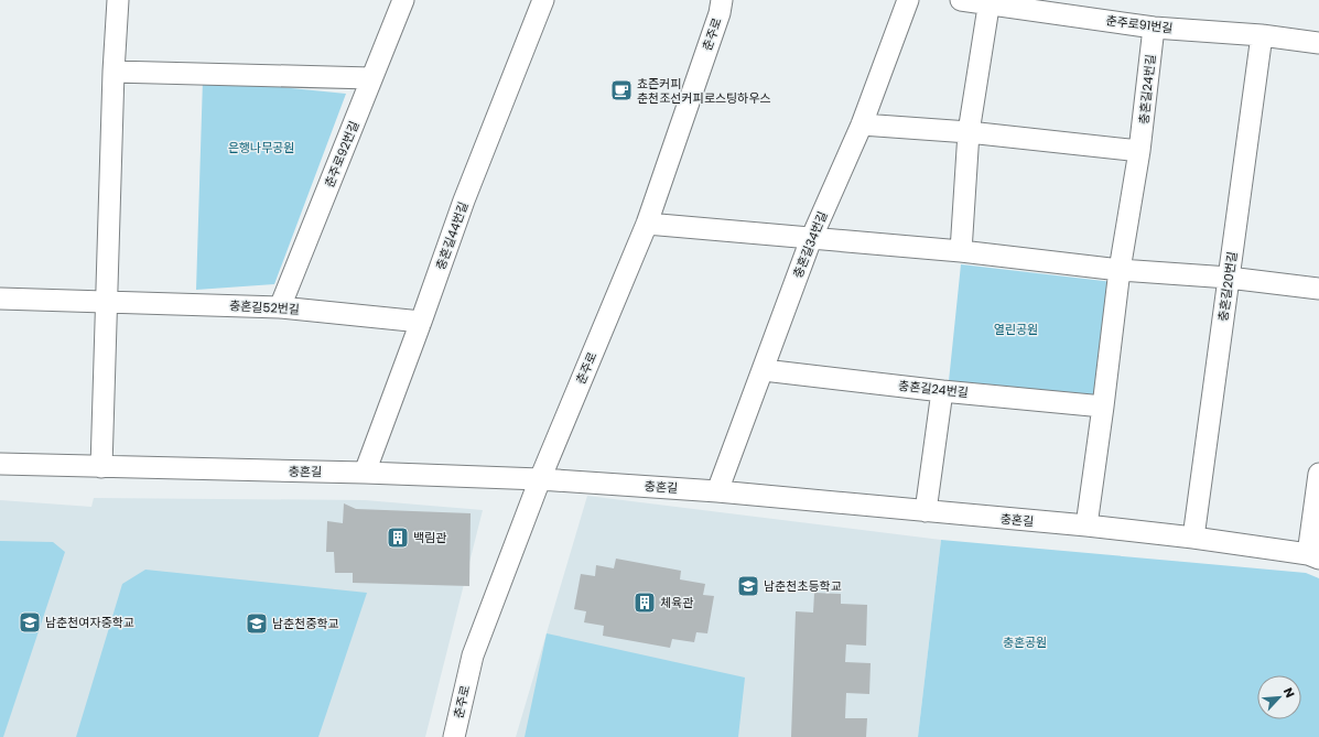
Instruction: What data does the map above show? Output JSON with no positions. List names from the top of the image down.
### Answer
{
  "streets": {
    "street": [
      "춘주로91번길",
      "춘주로",
      "충혼길24번길",
      "춘주로92번길",
      "충혼길44번길",
      "충혼길34번길",
      "충혼길20번길",
      "충혼길52번길",
      "충혼길"
    ]
  },
  "crossings": [
    ["춘주로91번길", "충혼길24번길"],
    ["춘주로91번길", "충혼길20번길"],
    ["춘주로", "충혼길"],
    ["충혼길24번길", "충혼길34번길"],
    ["충혼길24번길", "충혼길"],
    ["춘주로92번길", "충혼길52번길"],
    ["충혼길44번길", "충혼길52번길"],
    ["충혼길44번길", "충혼길"],
    ["충혼길34번길", "충혼길"],
    ["충혼길20번길", "충혼길"]
  ],
  "parks": ["은행나무공원", "열린공원", "충혼공원"],
  "places": {
    "cafe": ["쵸즌커피 춘천조선커피로스팅하우스"],
    "building": ["백림관", "체육관"],
    "school or university": ["남춘천초등학교", "남춘천여자중학교", "남춘천중학교"]
  },
  "north": "top right"
}
